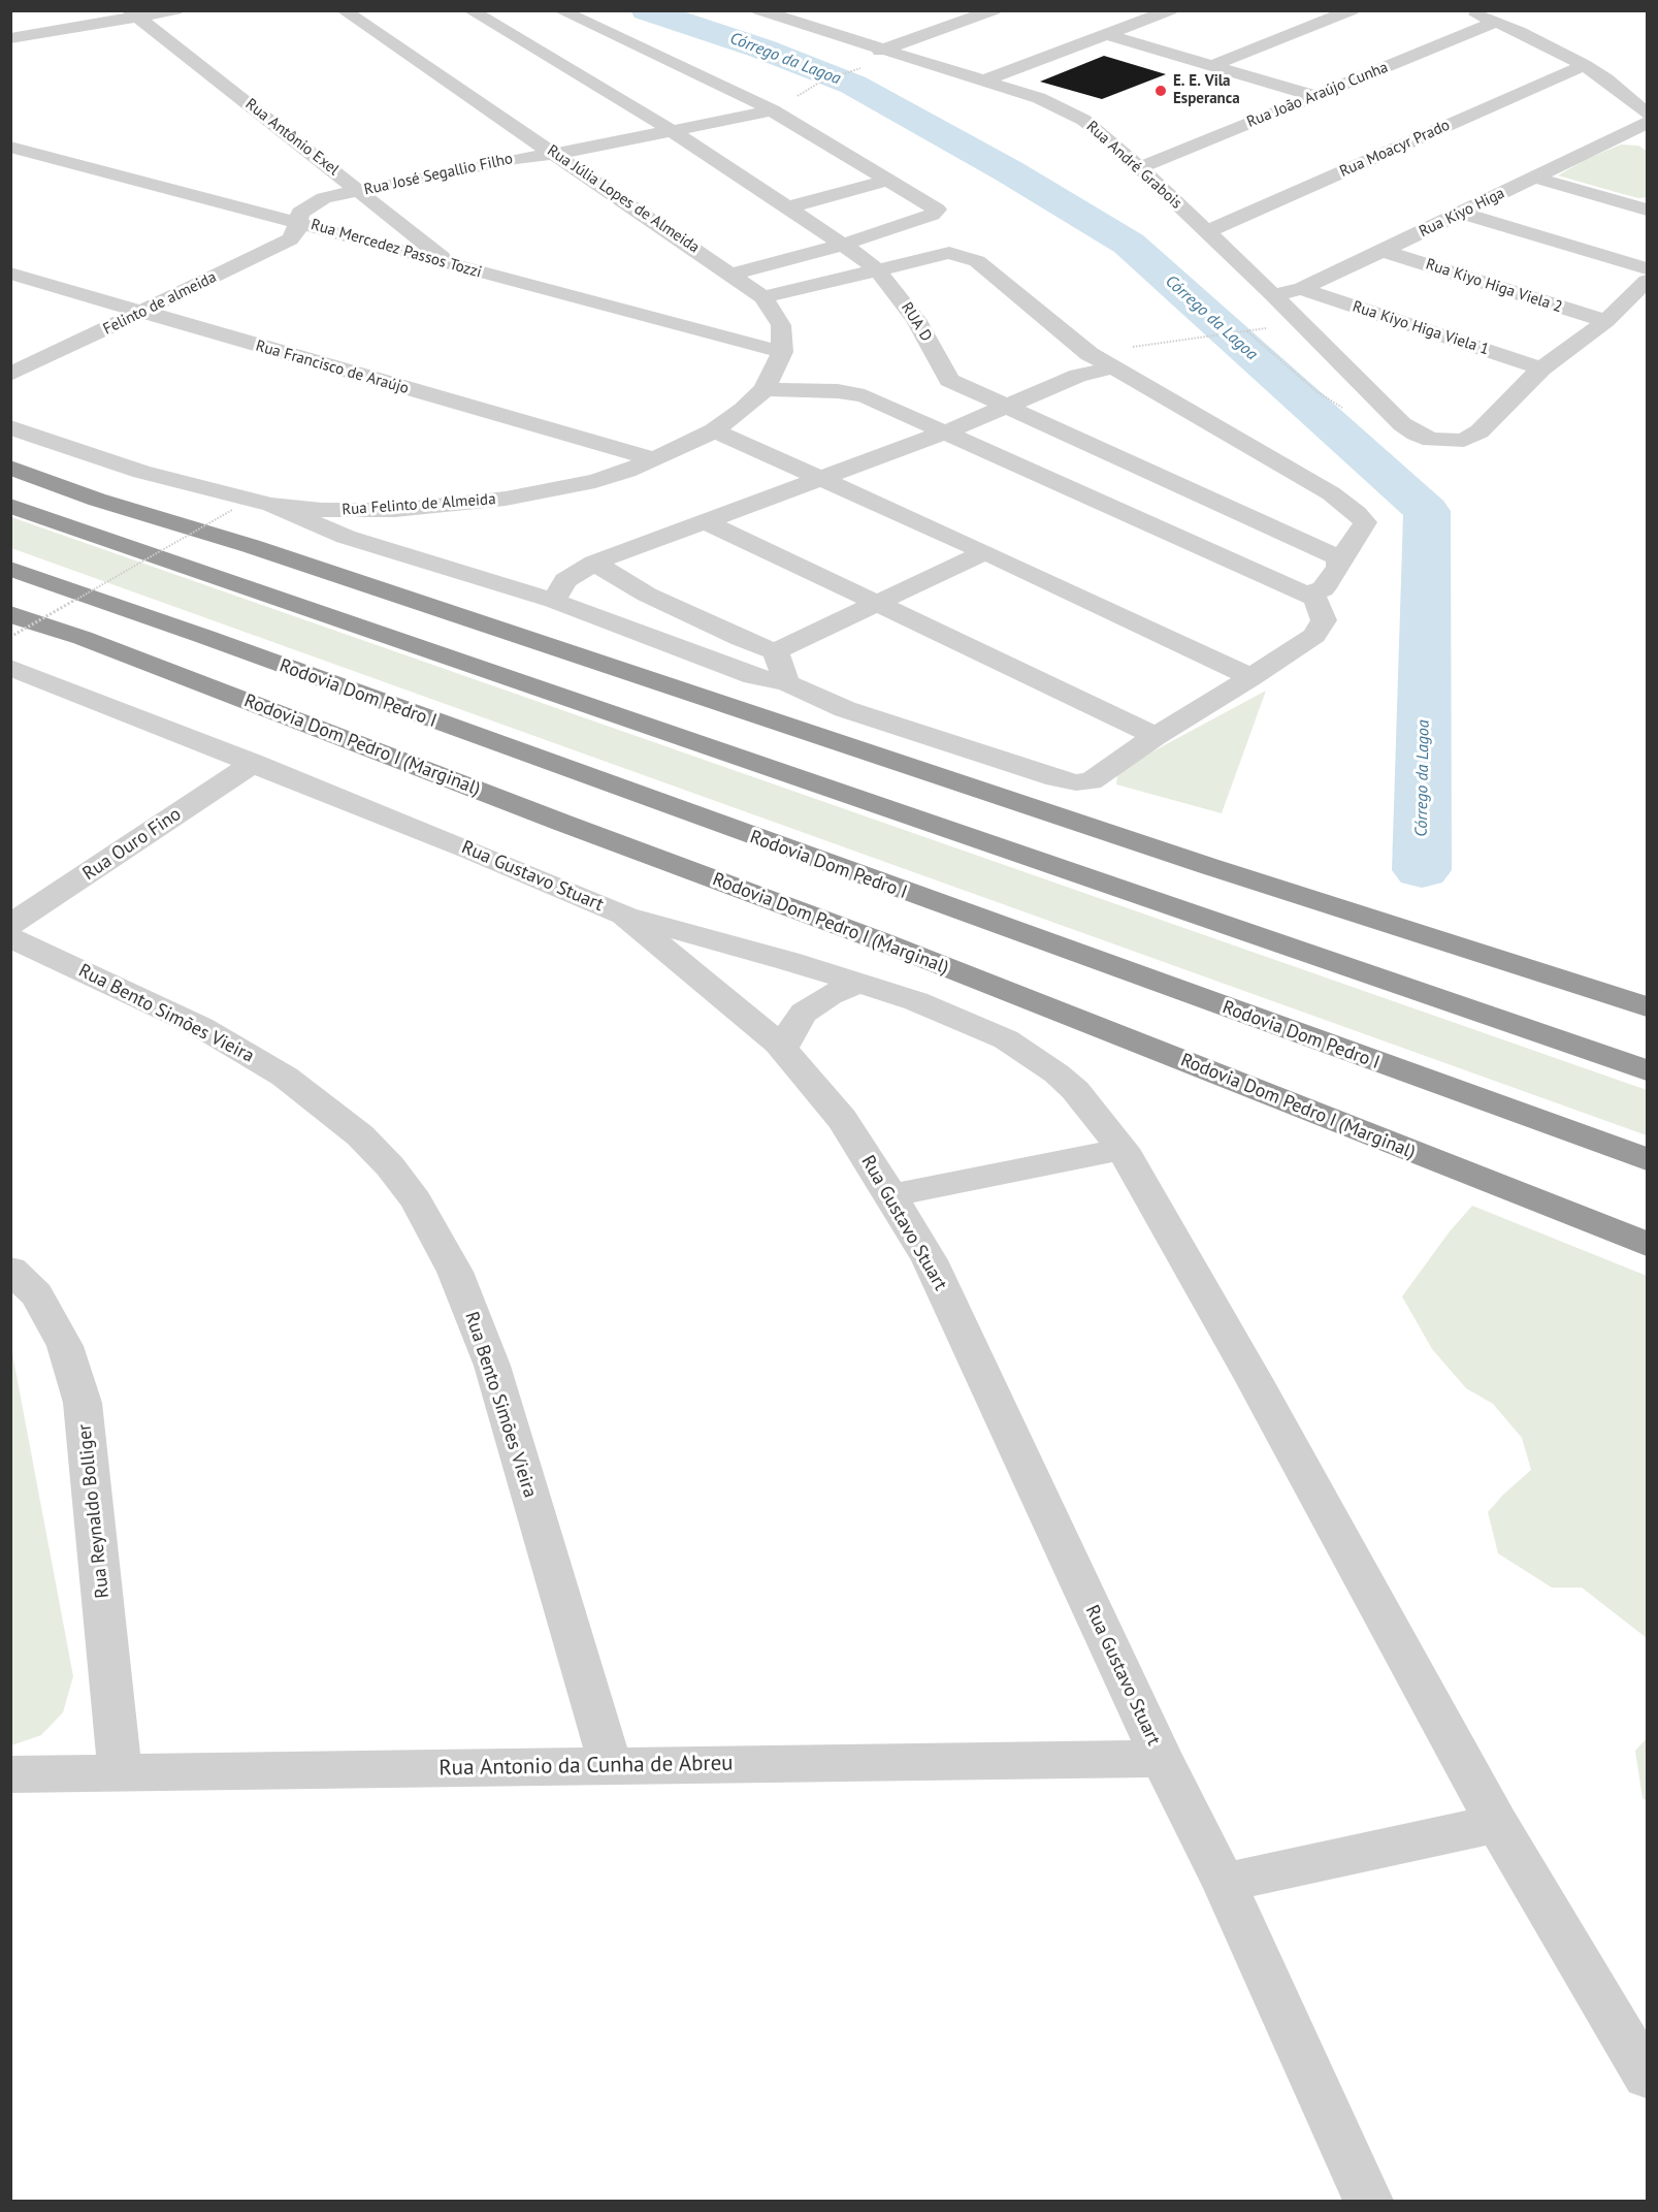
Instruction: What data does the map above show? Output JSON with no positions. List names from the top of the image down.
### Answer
{
  "streets": {
    "highway": ["Rodovia Dom Pedro I", "Rodovia Dom Pedro I (Marginal)"],
    "street": [
      "Rua João Araújo Cunha",
      "Rua Antônio Exel",
      "Rua Moacyr Prado",
      "Rua André Grabois",
      "Rua José Segallio Filho",
      "Rua Júlia Lopes de Almeida",
      "Rua Kiyo Higa",
      "Rua Mercedez Passos Tozzi",
      "Rua Kiyo Higa Viela 2",
      "Felinto de almeida",
      "RUA D",
      "Rua Kiyo Higa Viela 1",
      "Rua Francisco de Araújo",
      "Rua Felinto de Almeida",
      "Rua Ouro Fino",
      "Rua Gustavo Stuart",
      "Rua Bento Simões Vieira",
      "Rua Reynaldo Bolliger",
      "Rua Antonio da Cunha de Abreu"
    ]
  },
  "crossings": [
    ["Rua João Araújo Cunha", "Rua André Grabois"],
    ["Rua Antônio Exel", "Rua José Segallio Filho"],
    ["Rua Antônio Exel", "Rua Mercedez Passos Tozzi"],
    ["Rua Moacyr Prado", "Rua André Grabois"],
    ["Rua André Grabois", "Rua Kiyo Higa"],
    ["Rua André Grabois", "Rua Kiyo Higa Viela 2"],
    ["Rua André Grabois", "Rua Kiyo Higa Viela 1"],
    ["Rua José Segallio Filho", "Rua Júlia Lopes de Almeida"],
    ["Rua José Segallio Filho", "Rua Mercedez Passos Tozzi"],
    ["Rua José Segallio Filho", "Felinto de almeida"],
    ["Rua José Segallio Filho", "RUA D"],
    ["Rua Júlia Lopes de Almeida", "Rua Mercedez Passos Tozzi"],
    ["Rua Kiyo Higa", "Rua Kiyo Higa Viela 2"],
    ["Rua Kiyo Higa", "Rua Kiyo Higa Viela 1"],
    ["Rua Mercedez Passos Tozzi", "Felinto de almeida"],
    ["Felinto de almeida", "Rua Francisco de Araújo"],
    ["Rua Francisco de Araújo", "Rua Felinto de Almeida"],
    ["Rua Ouro Fino", "Rua Gustavo Stuart"],
    ["Rua Gustavo Stuart", "Rua Antonio da Cunha de Abreu"],
    ["Rua Bento Simões Vieira", "Rua Antonio da Cunha de Abreu"],
    ["Rua Reynaldo Bolliger", "Rua Antonio da Cunha de Abreu"]
  ],
  "water": ["Córrego da Lagoa"],
  "places": ["E. E. Vila Esperanca"]
}
